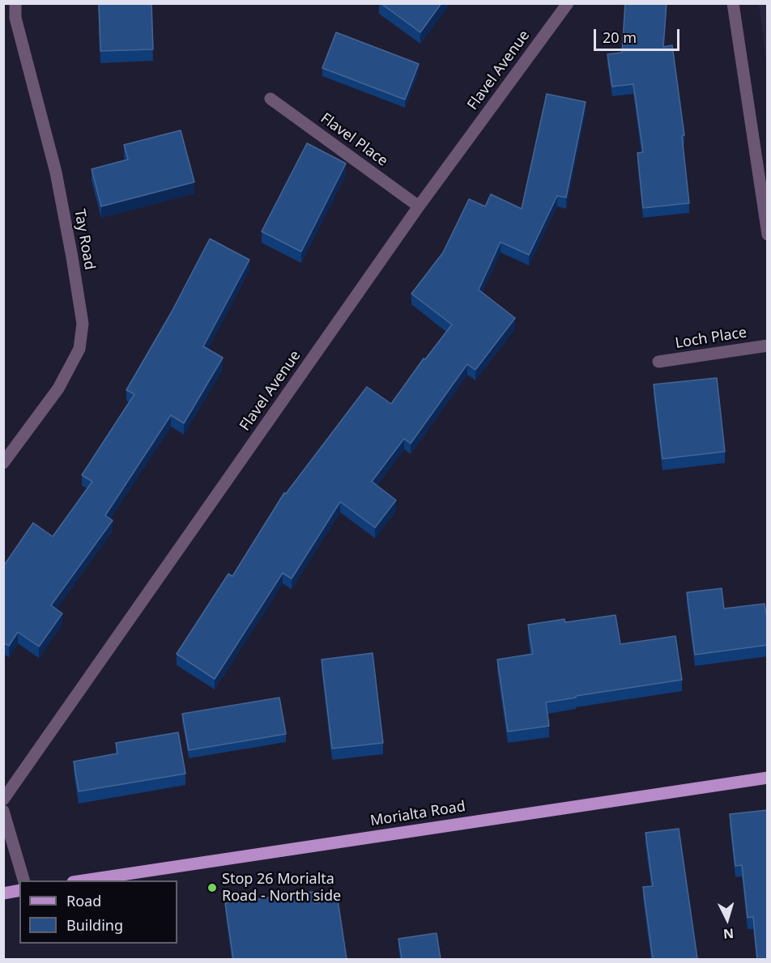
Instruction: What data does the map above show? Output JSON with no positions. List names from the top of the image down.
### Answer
{
  "streets": {
    "main road": ["Morialta Road"],
    "street": [
      "Flavel Avenue",
      "Flavel Place",
      "Tay Road",
      "Loch Place"
    ]
  },
  "crossings": [
    ["Flavel Avenue", "Flavel Place"]
  ],
  "places": ["Stop 26 Morialta Road - North side"],
  "legend": ["Road", "Building"],
  "scale_bar": "20 m",
  "north": "bottom"
}
